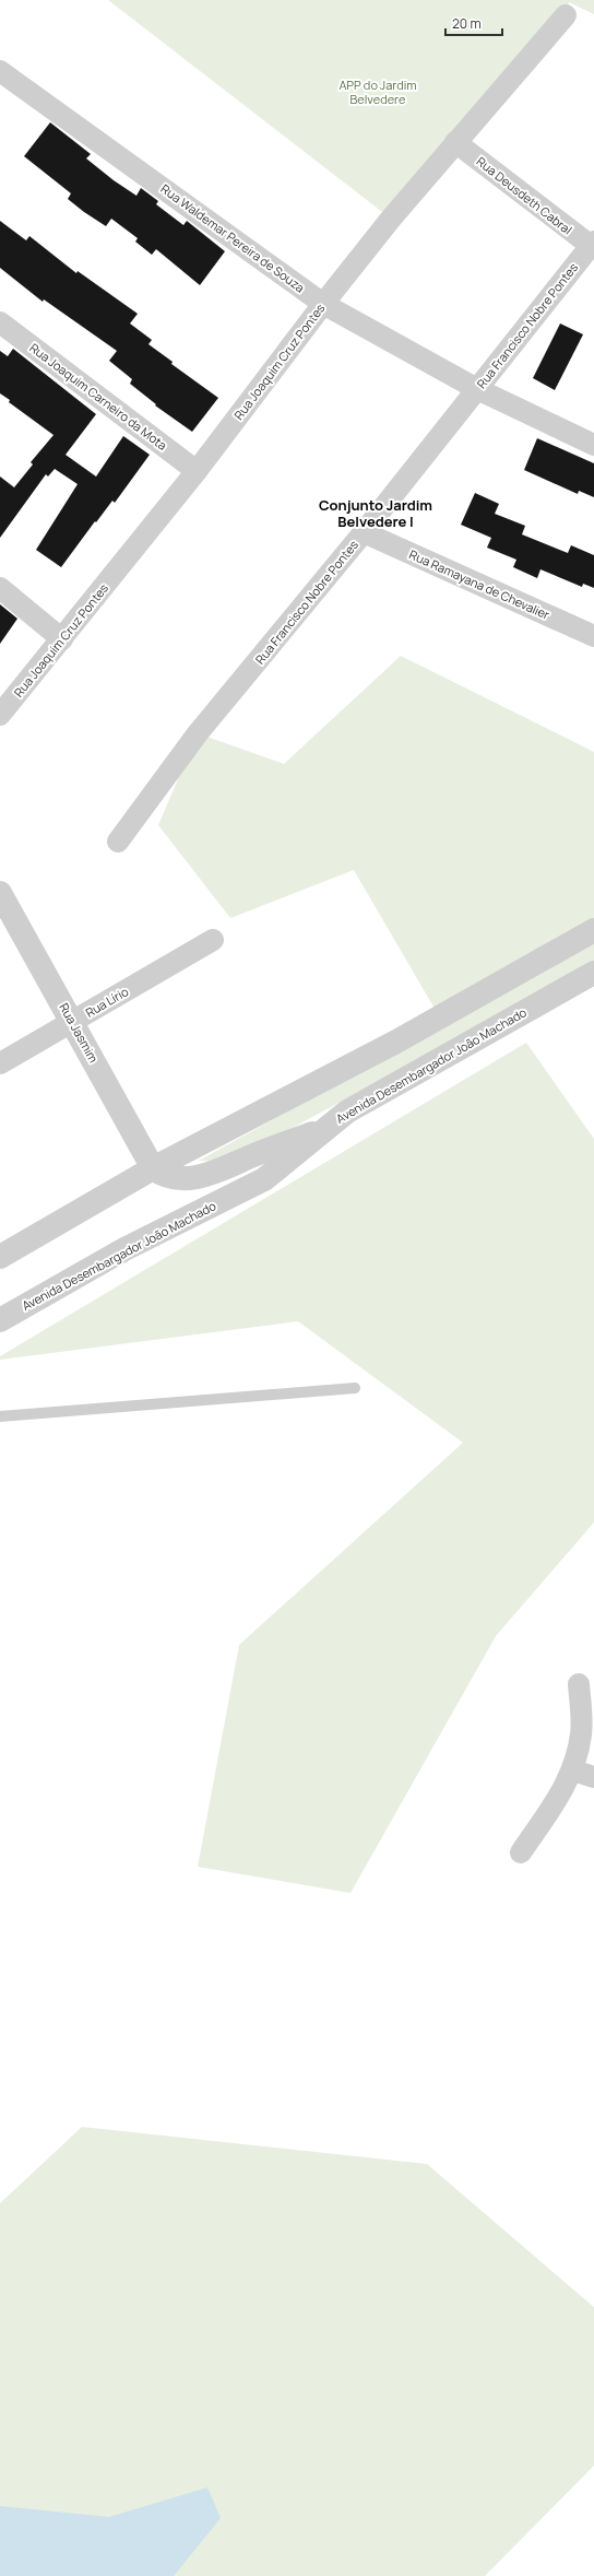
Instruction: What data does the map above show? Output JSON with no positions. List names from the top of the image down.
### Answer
{
  "streets": {
    "street": [
      "Rua Deusdeth Cabral",
      "Rua Waldemar Pereira de Souza",
      "Rua Francisco Nobre Pontes",
      "Rua Joaquim Cruz Pontes",
      "Rua Joaquim Carneiro da Mota",
      "Rua Ramayana de Chevalier",
      "Rua Lírio",
      "Rua Jasmim",
      "Avenida Desembargador João Machado"
    ]
  },
  "crossings": [
    ["Rua Deusdeth Cabral", "Rua Francisco Nobre Pontes"],
    ["Rua Deusdeth Cabral", "Rua Joaquim Cruz Pontes"],
    ["Rua Waldemar Pereira de Souza", "Rua Francisco Nobre Pontes"],
    ["Rua Waldemar Pereira de Souza", "Rua Joaquim Cruz Pontes"],
    ["Rua Francisco Nobre Pontes", "Rua Ramayana de Chevalier"],
    ["Rua Joaquim Cruz Pontes", "Rua Joaquim Carneiro da Mota"],
    ["Rua Lírio", "Rua Jasmim"]
  ],
  "districts": ["Conjunto Jardim Belvedere I"],
  "parks": ["APP do Jardim Belvedere"],
  "scale_bar": "20 m"
}
